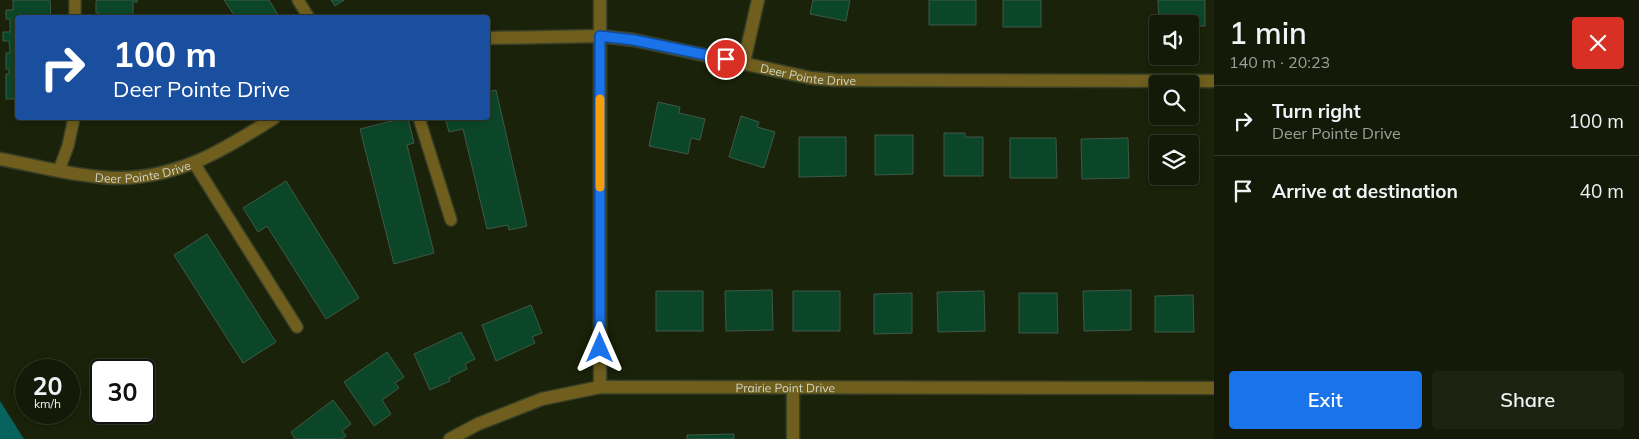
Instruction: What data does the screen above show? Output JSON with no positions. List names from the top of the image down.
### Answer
{
  "streets": {
    "street": ["Deer Pointe Drive", "Prairie Point Drive"]
  },
  "page": {
    "heading": ["1 min", "140 m · 20:23"],
    "turn": ["100 m", "Deer Pointe Drive"],
    "list": [
      {
        "name": "Turn right",
        "note": "Deer Pointe Drive",
        "value": "100 m"
      },
      {
        "name": "Arrive at destination",
        "value": "40 m"
      }
    ],
    "speed": "20 km/h",
    "limit": "30",
    "buttons": ["Exit", "Share"]
  }
}
